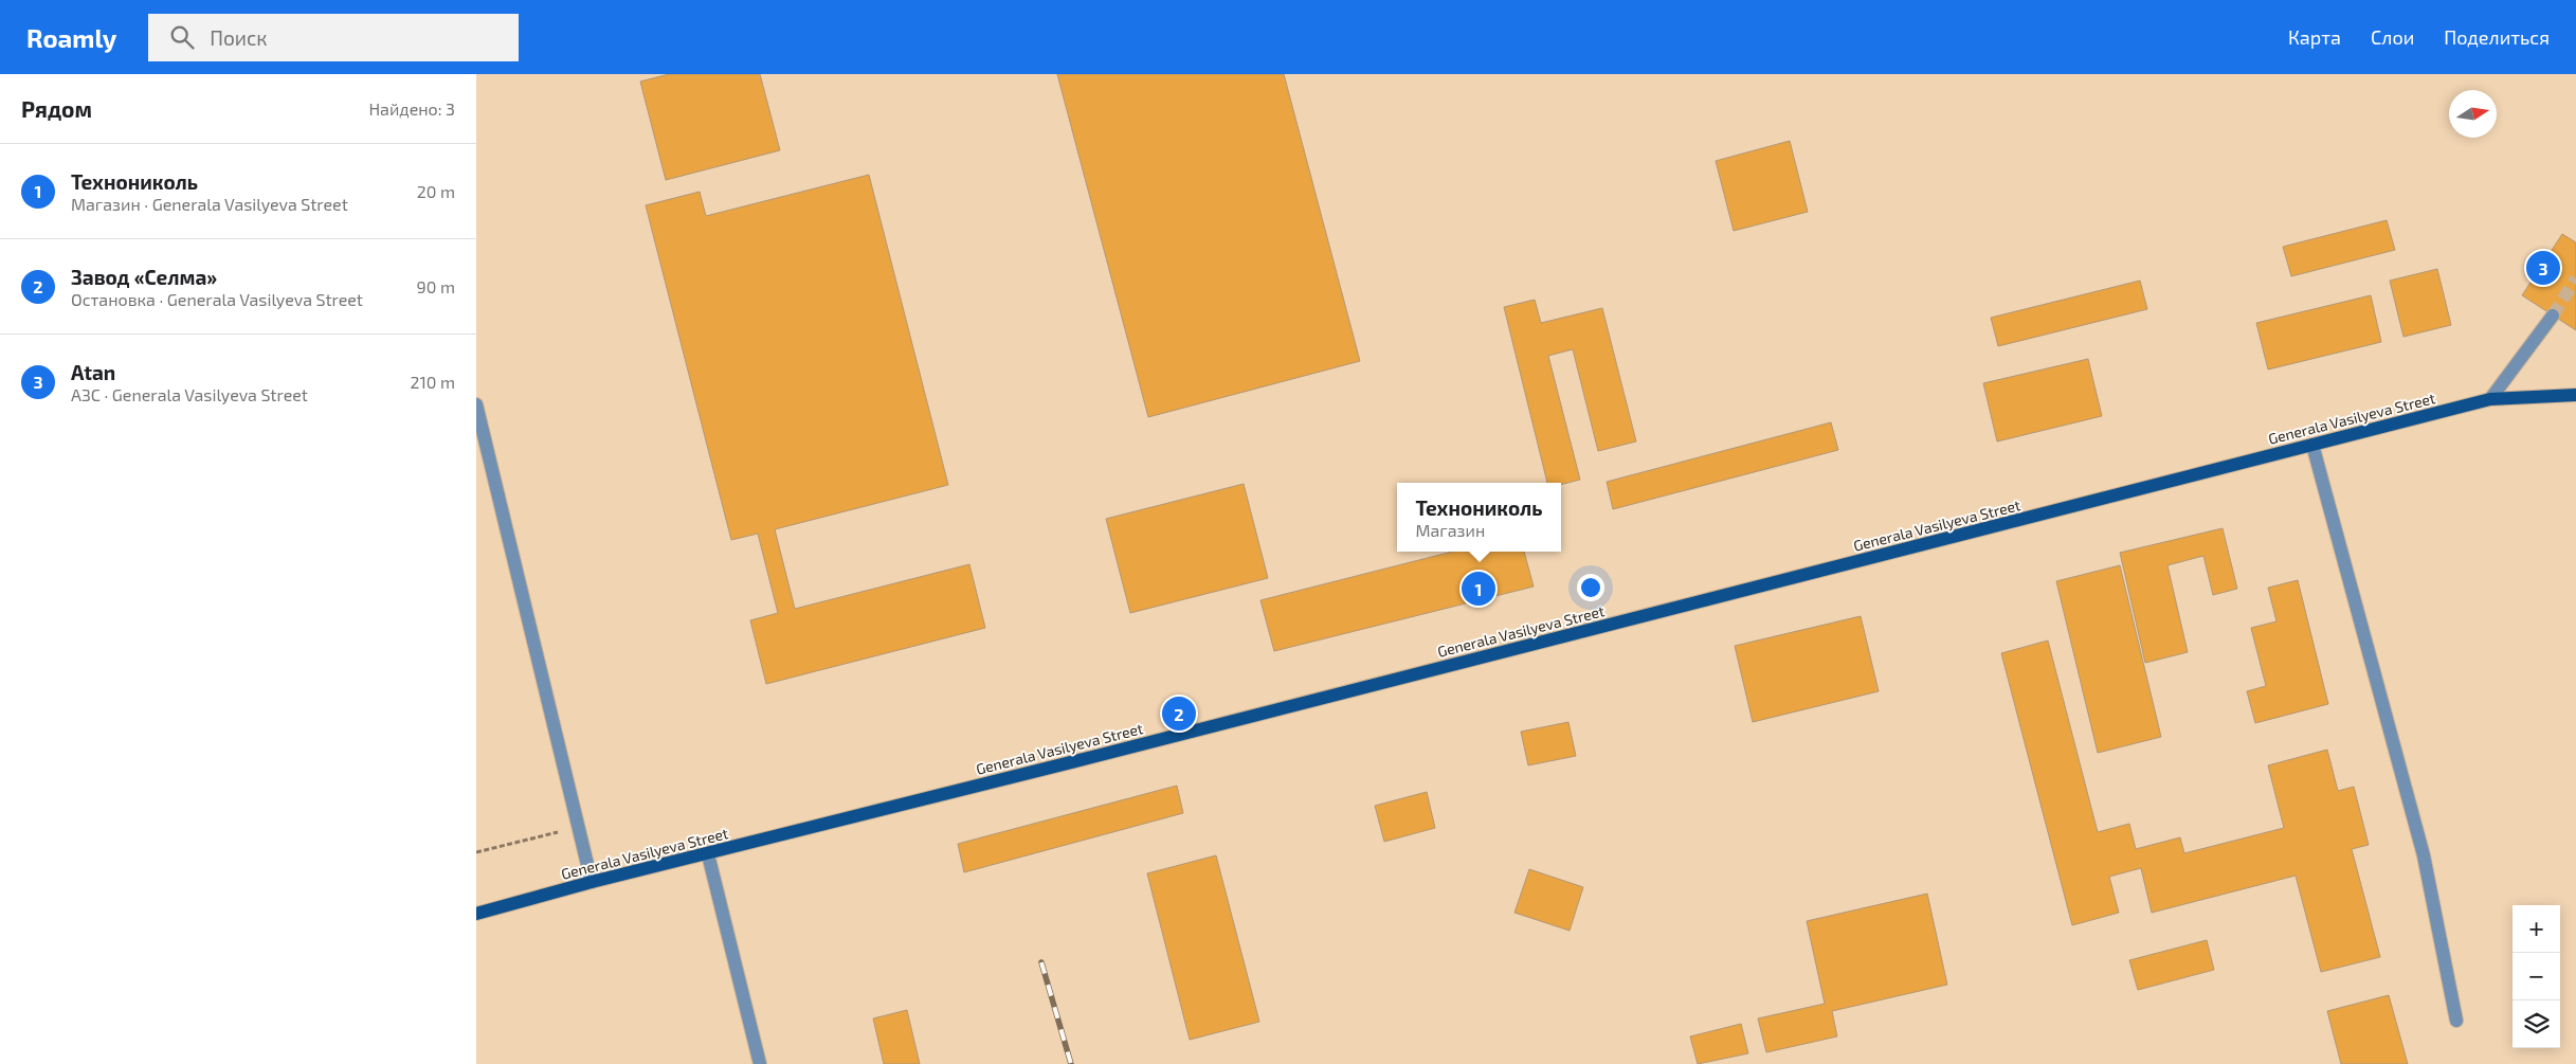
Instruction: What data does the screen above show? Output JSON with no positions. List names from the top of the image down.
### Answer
{
  "streets": {
    "main road": ["Generala Vasilyeva Street"]
  },
  "north": "right",
  "page": {
    "header": "Roamly",
    "search": "Поиск",
    "nav": ["Карта", "Слои", "Поделиться"],
    "heading": ["Рядом", "Найдено: 3"],
    "list": [
      {
        "mark": "1",
        "name": "Технониколь",
        "note": "Магазин · Generala Vasilyeva Street",
        "value": "20 m"
      },
      {
        "mark": "2",
        "name": "Завод «Селма»",
        "note": "Остановка · Generala Vasilyeva Street",
        "value": "90 m"
      },
      {
        "mark": "3",
        "name": "Atan",
        "note": "АЗС · Generala Vasilyeva Street",
        "value": "210 m"
      }
    ],
    "pins": ["3", "1", "2"],
    "popup": ["Технониколь", "Магазин"],
    "map_buttons": ["+", "−"]
  }
}
